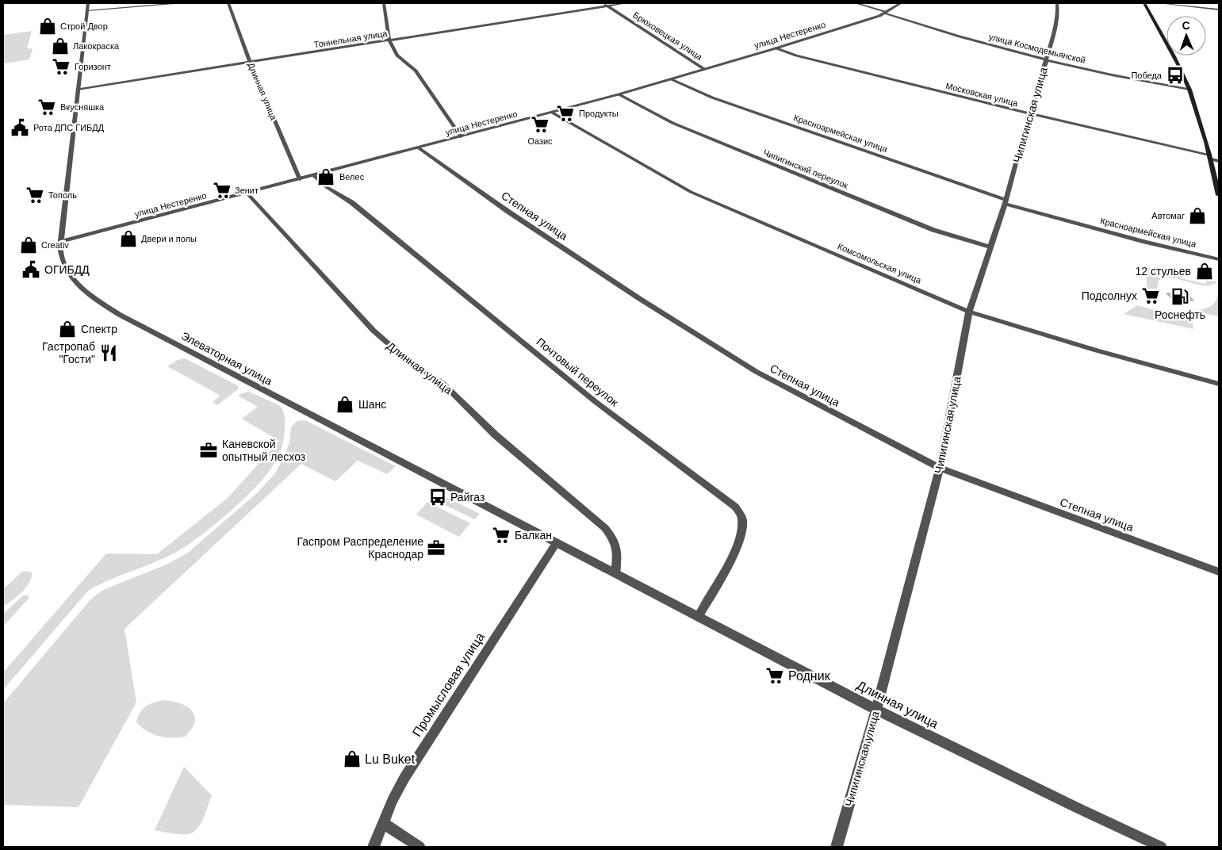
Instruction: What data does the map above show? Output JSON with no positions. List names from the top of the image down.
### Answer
{
  "streets": {
    "street": [
      "улица Нестеренко",
      "Брюховецкая улица",
      "Тоннельная улица",
      "улица Космодемьянской",
      "Длинная улица",
      "Московская улица",
      "Чипигинская улица",
      "Красноармейская улица",
      "Чипигинский переулок",
      "Степная улица",
      "Комсомольская улица",
      "Элеваторная улица",
      "Почтовый переулок",
      "Промысловая улица"
    ]
  },
  "crossings": [
    ["улица Нестеренко", "Брюховецкая улица"],
    ["улица Нестеренко", "улица Космодемьянской"],
    ["улица Нестеренко", "Длинная улица"],
    ["улица Нестеренко", "Московская улица"],
    ["улица Нестеренко", "Красноармейская улица"],
    ["улица Нестеренко", "Чипигинский переулок"],
    ["улица Нестеренко", "Степная улица"],
    ["улица Нестеренко", "Комсомольская улица"],
    ["улица Нестеренко", "Элеваторная улица"],
    ["улица Нестеренко", "Почтовый переулок"],
    ["Брюховецкая улица", "Тоннельная улица"],
    ["Тоннельная улица", "Длинная улица"],
    ["Тоннельная улица", "Элеваторная улица"],
    ["улица Космодемьянской", "Чипигинская улица"],
    ["Длинная улица", "Чипигинская улица"],
    ["Длинная улица", "Элеваторная улица"],
    ["Длинная улица", "Почтовый переулок"],
    ["Московская улица", "Чипигинская улица"],
    ["Чипигинская улица", "Красноармейская улица"],
    ["Чипигинская улица", "Чипигинский переулок"],
    ["Чипигинская улица", "Степная улица"],
    ["Чипигинская улица", "Комсомольская улица"],
    ["Элеваторная улица", "Промысловая улица"]
  ],
  "places": {
    "shop": [
      "Строй Двор",
      "Лакокраска",
      "Велес",
      "Автомаг",
      "Двери и полы",
      "Creativ",
      "12 стульев",
      "Спектр",
      "Шанс",
      "Lu Buket"
    ],
    "supermarket": [
      "Горизонт",
      "Вкусняшка",
      "Продукты",
      "Оазис",
      "Зенит",
      "Тополь",
      "Подсолнух",
      "Балкан",
      "Родник"
    ],
    "bus stop": ["Победа", "Райгаз"],
    "public building": ["Рота ДПС ГИБДД", "ОГИБДД"],
    "fuel station": ["Роснефть"],
    "restaurant": ["Гастропаб \"Гости\""],
    "office": ["Каневской опытный лесхоз", "Гаспром Распределение Краснодар"]
  },
  "north": "top"
}
